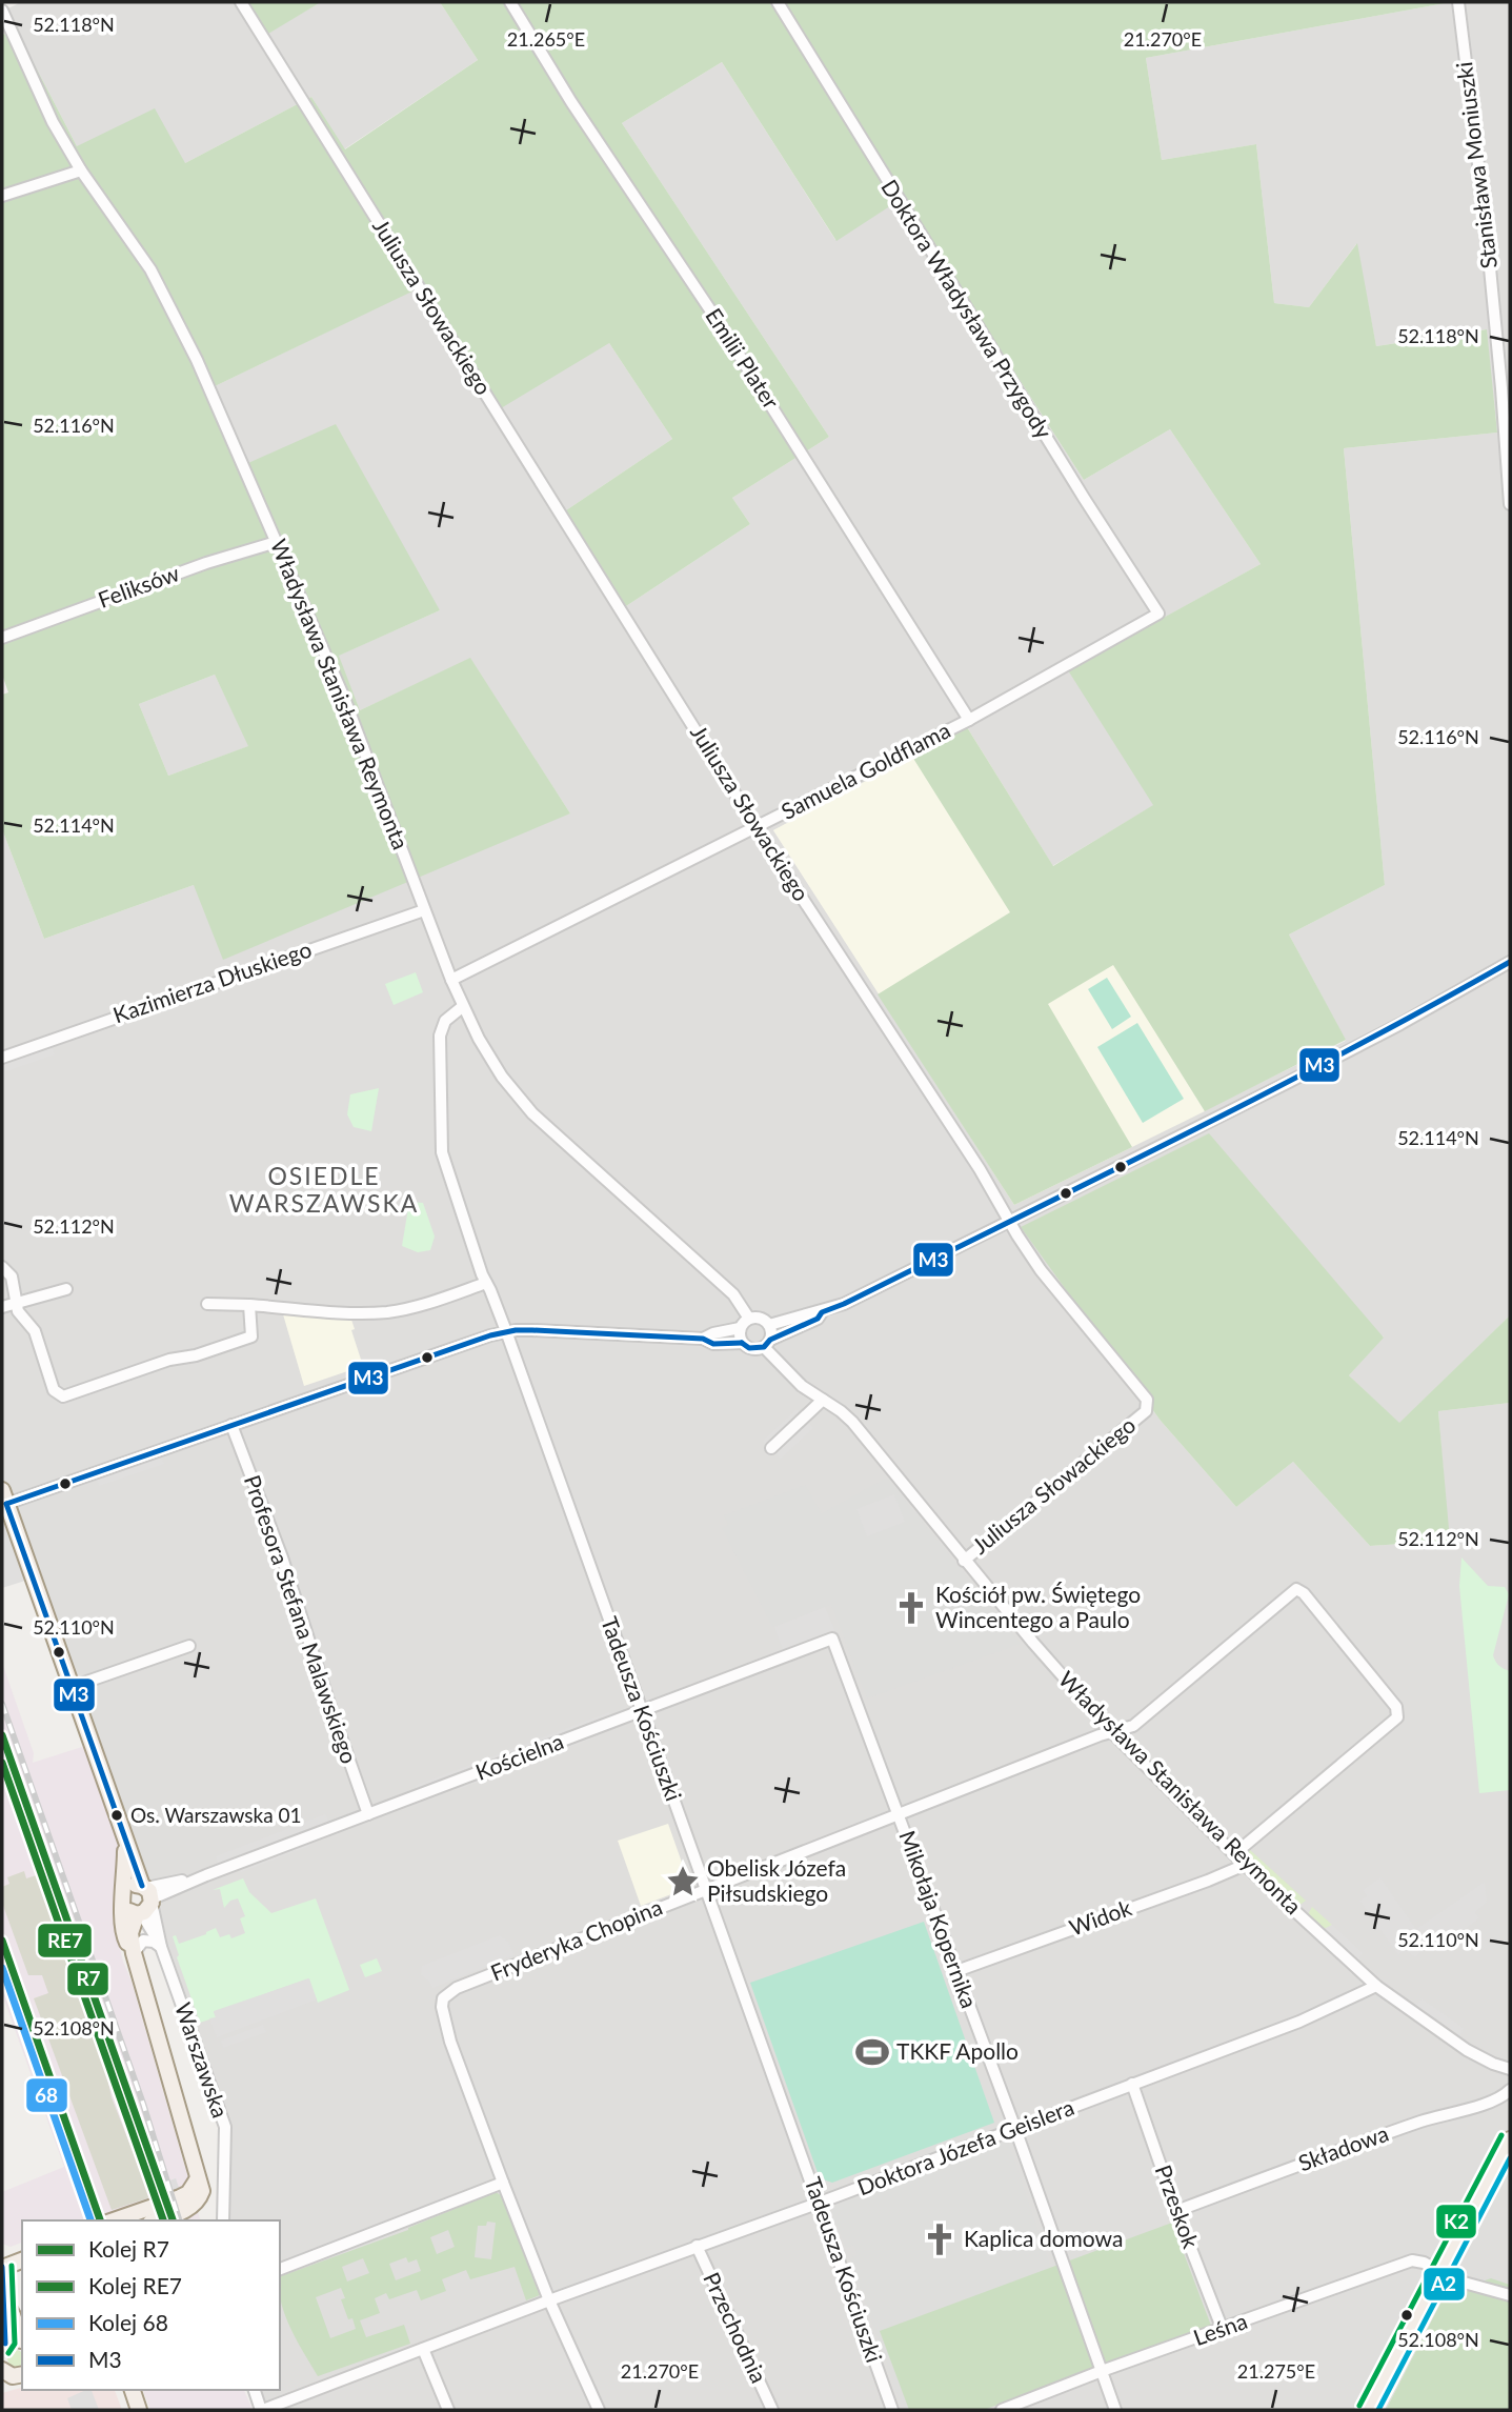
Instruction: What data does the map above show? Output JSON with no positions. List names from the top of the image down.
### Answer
{
  "streets": {
    "main road": ["Warszawska"],
    "street": [
      "Stanisława Moniuszki",
      "Juliusza Słowackiego",
      "Doktora Władysława Przygody",
      "Emilii Plater",
      "Feliksów",
      "Władysława Stanisława Reymonta",
      "Samuela Goldflama",
      "Kazimierza Dłuskiego",
      "Profesora Stefana Malawskiego",
      "Tadeusza Kościuszki",
      "Kościelna",
      "Widok",
      "Mikołaja Kopernika",
      "Fryderyka Chopina",
      "Doktora Józefa Geislera",
      "Składowa",
      "Przeskok",
      "Przechodnia",
      "Leśna"
    ]
  },
  "crossings": [
    ["Juliusza Słowackiego", "Władysława Stanisława Reymonta"],
    ["Juliusza Słowackiego", "Samuela Goldflama"],
    ["Doktora Władysława Przygody", "Samuela Goldflama"],
    ["Emilii Plater", "Samuela Goldflama"],
    ["Feliksów", "Władysława Stanisława Reymonta"],
    ["Władysława Stanisława Reymonta", "Samuela Goldflama"],
    ["Władysława Stanisława Reymonta", "Kazimierza Dłuskiego"],
    ["Władysława Stanisława Reymonta", "Tadeusza Kościuszki"],
    ["Władysława Stanisława Reymonta", "Widok"],
    ["Władysława Stanisława Reymonta", "Fryderyka Chopina"],
    ["Władysława Stanisława Reymonta", "Doktora Józefa Geislera"],
    ["Profesora Stefana Malawskiego", "Kościelna"],
    ["Tadeusza Kościuszki", "Kościelna"],
    ["Tadeusza Kościuszki", "Fryderyka Chopina"],
    ["Tadeusza Kościuszki", "Doktora Józefa Geislera"],
    ["Kościelna", "Mikołaja Kopernika"],
    ["Kościelna", "Warszawska"],
    ["Widok", "Mikołaja Kopernika"],
    ["Mikołaja Kopernika", "Fryderyka Chopina"],
    ["Mikołaja Kopernika", "Doktora Józefa Geislera"],
    ["Mikołaja Kopernika", "Leśna"],
    ["Fryderyka Chopina", "Doktora Józefa Geislera"],
    ["Doktora Józefa Geislera", "Przeskok"],
    ["Doktora Józefa Geislera", "Przechodnia"],
    ["Składowa", "Przeskok"],
    ["Przeskok", "Leśna"]
  ],
  "districts": ["OSIEDLE WARSZAWSKA"],
  "places": {
    "church": ["Kościół pw. Świętego Wincentego a Paulo", "Kaplica domowa"],
    "other": ["Os. Warszawska 01"],
    "place": ["Obelisk Józefa Piłsudskiego"],
    "sports": ["TKKF Apollo"]
  },
  "lines": [
    "transit line M3",
    "rail line R7",
    "rail line RE7",
    "rail line 68",
    "transit line K2",
    "transit line A2"
  ],
  "legend": [
    "Kolej R7",
    "Kolej RE7",
    "Kolej 68",
    "M3"
  ],
  "coordinates": [
    "52.118°N",
    "21.265°E",
    "21.270°E",
    "52.116°N",
    "52.114°N",
    "52.112°N",
    "52.110°N",
    "52.108°N",
    "21.275°E"
  ]
}
